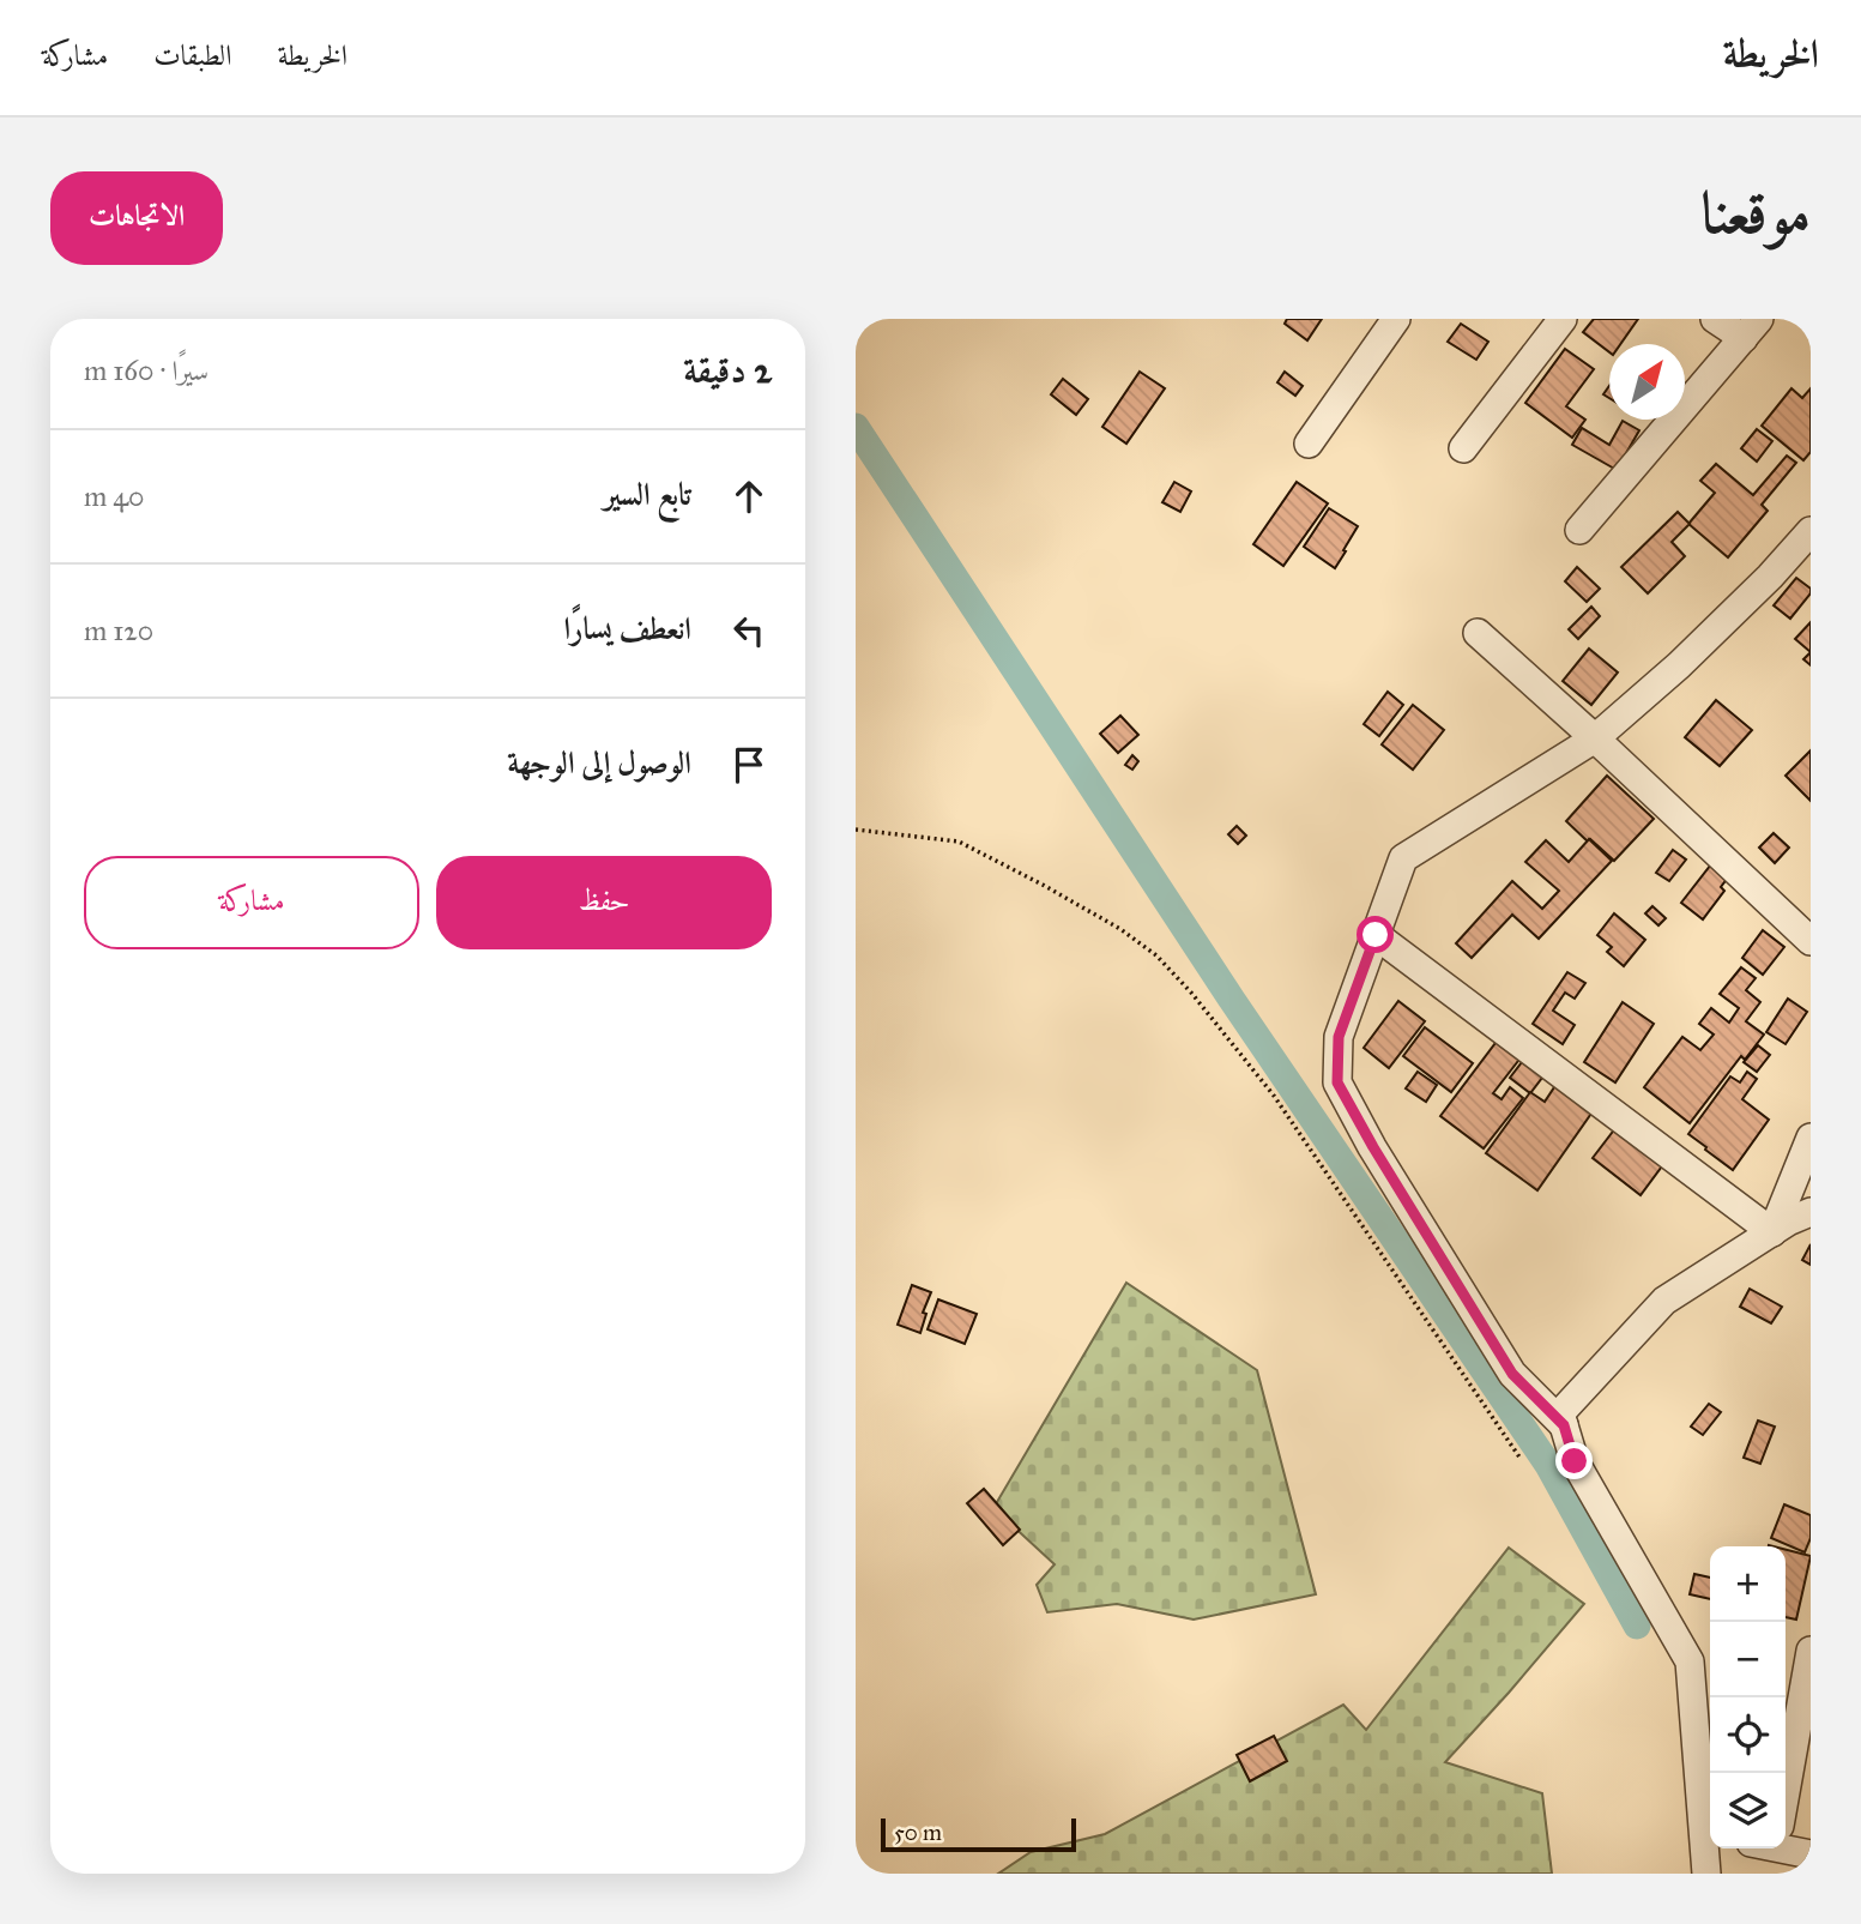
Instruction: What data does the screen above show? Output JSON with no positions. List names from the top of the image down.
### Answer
{
  "scale_bar": "50 m",
  "north": "top right",
  "page": {
    "header": "الخريطة",
    "nav": ["الخريطة", "الطبقات", "مشاركة"],
    "title": "موقعنا",
    "buttons": [
      "الاتجاهات",
      ["حفظ", "مشاركة"]
    ],
    "heading": ["2 دقيقة", "سيرًا · 160 m"],
    "list": [
      ["تابع السير", "40 m"],
      ["انعطف يسارًا", "120 m"],
      "الوصول إلى الوجهة"
    ],
    "map_buttons": ["+", "−"],
    "scale": "50 m"
  }
}
